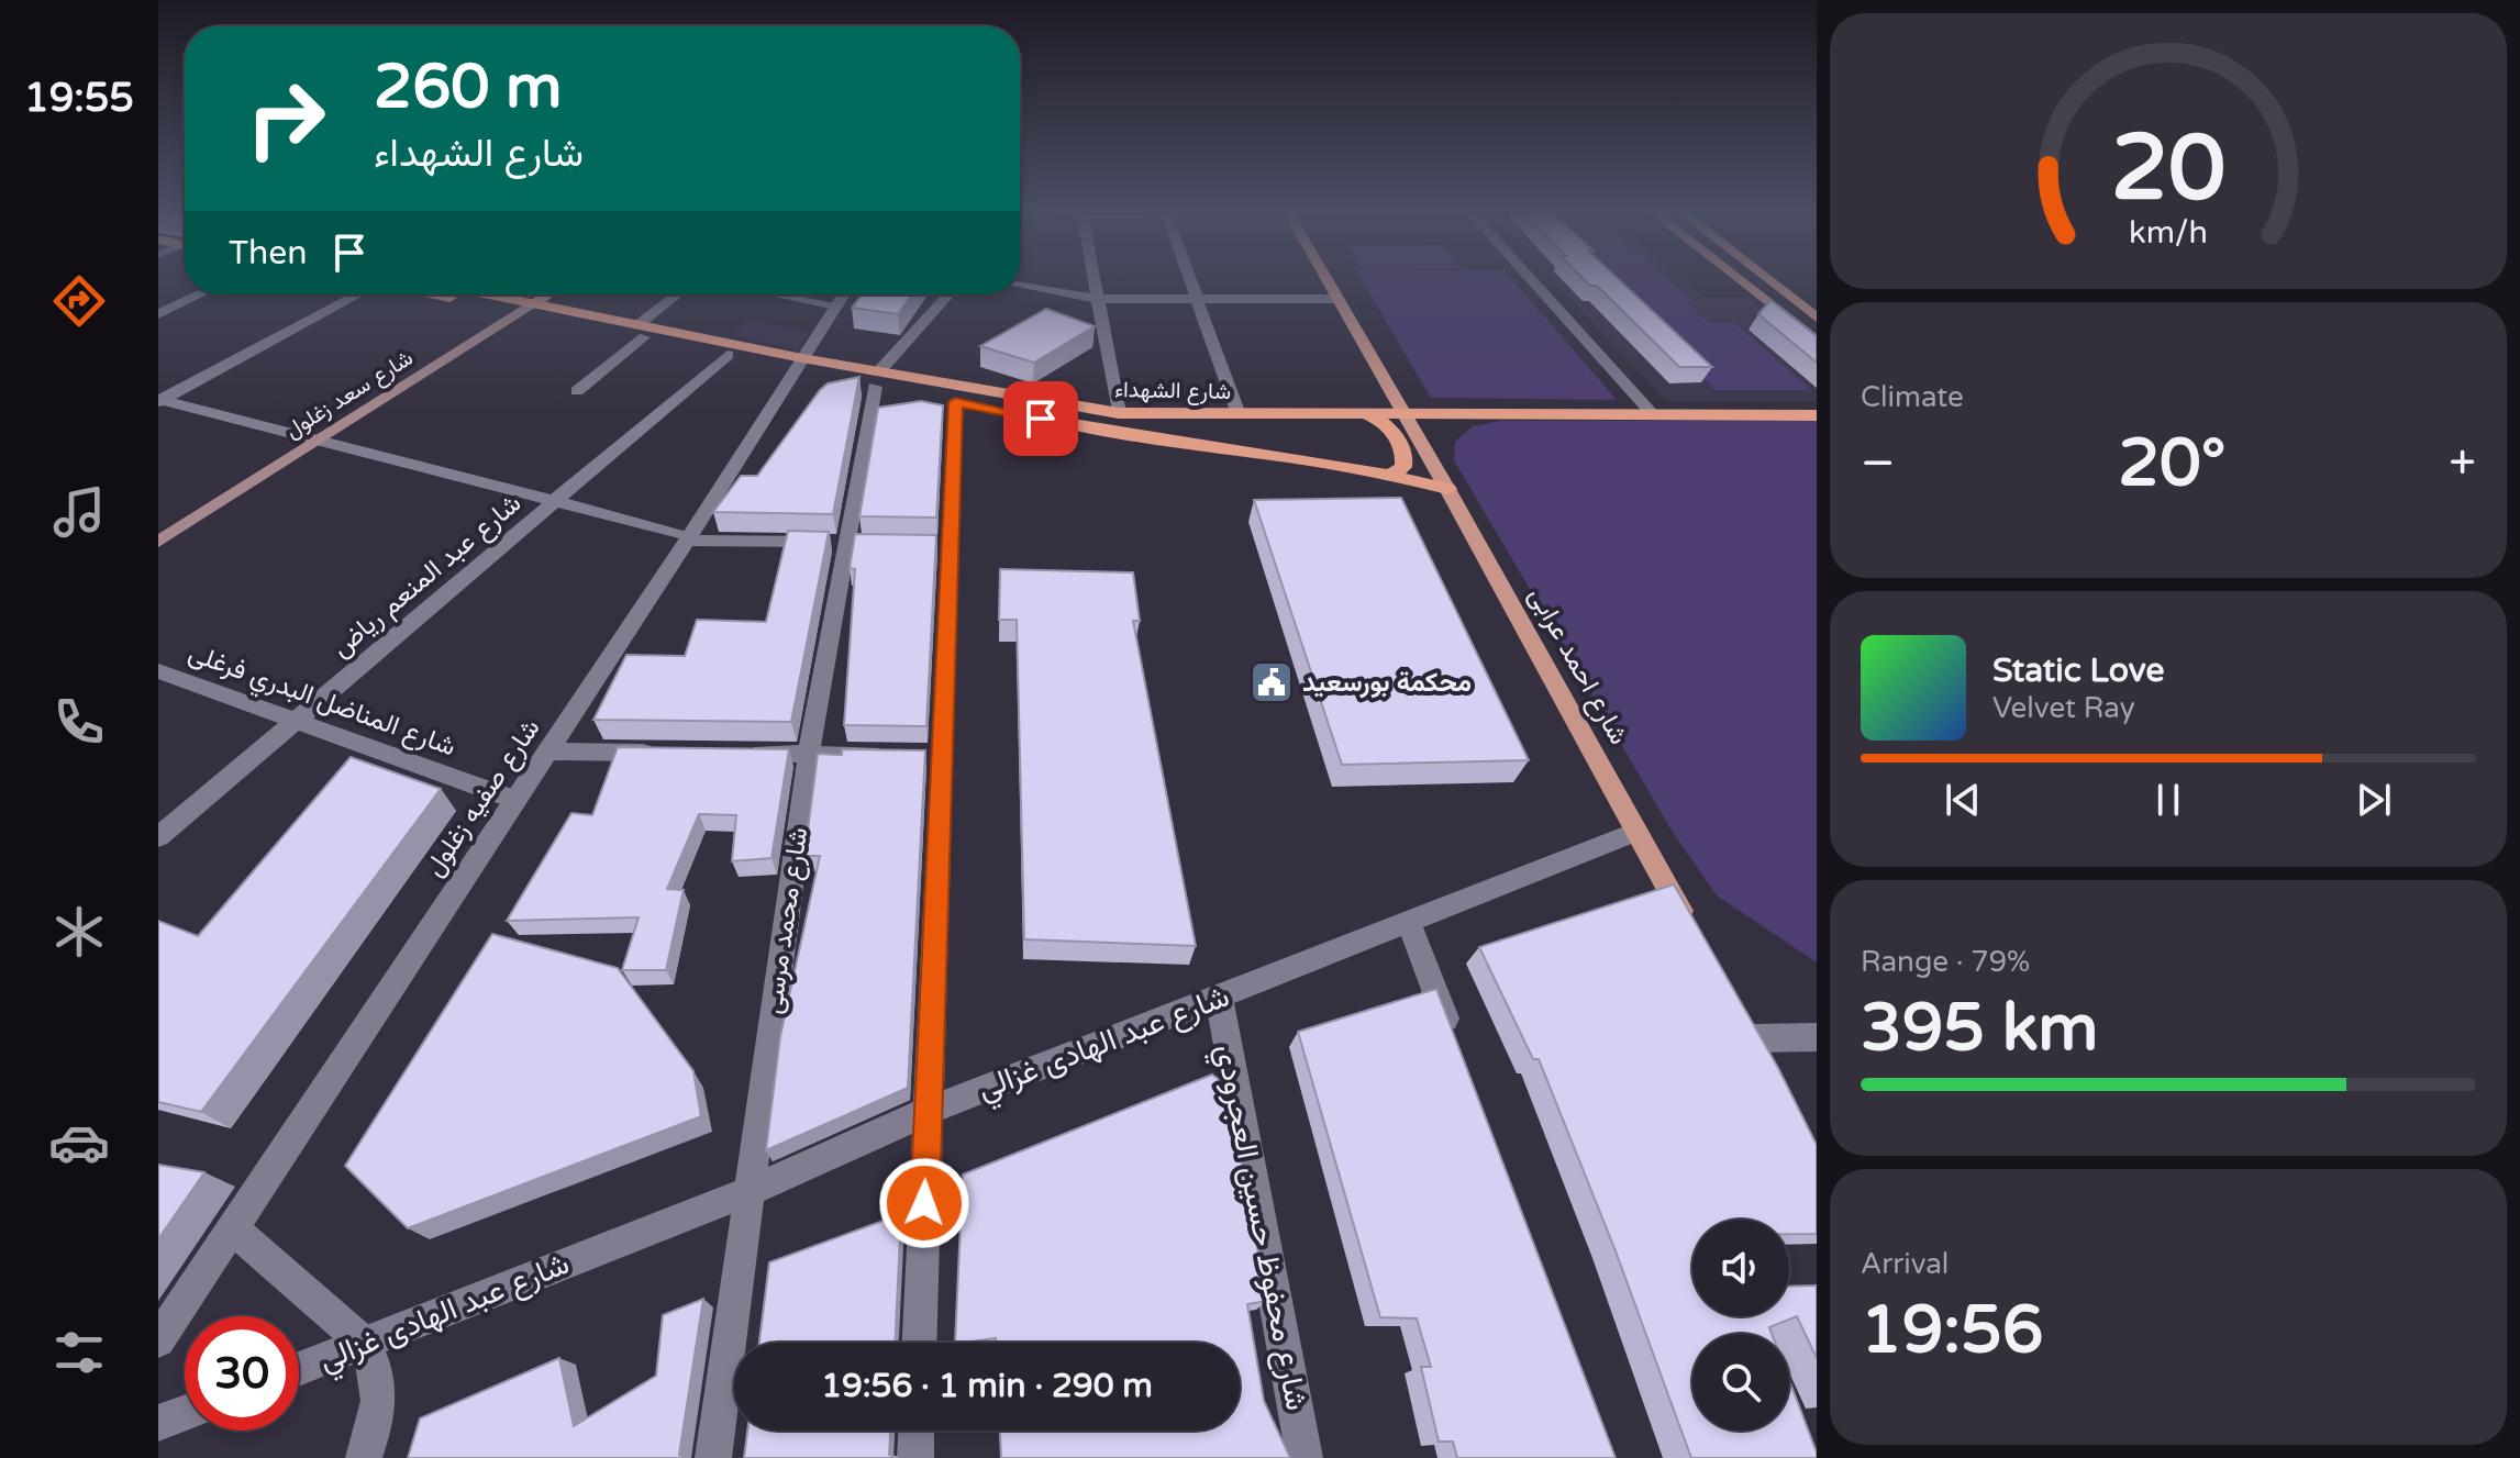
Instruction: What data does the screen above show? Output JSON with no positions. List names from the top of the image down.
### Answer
{
  "streets": {
    "highway": ["شارع الشهداء"],
    "main road": ["شارع سعد زغلول", "شارع احمد عرابى"],
    "street": [
      "شارع عبد المنعم رياض",
      "شارع المناضل البدري فرغلى",
      "شارع صفيه زغلول",
      "شارع محمد مرسى",
      "شارع عبد الهادى غزالي",
      "شارع محفوظ حسين العجرودي"
    ]
  },
  "crossings": [
    ["شارع الشهداء", "شارع سعد زغلول"],
    ["شارع الشهداء", "شارع عبد المنعم رياض"],
    ["شارع الشهداء", "شارع احمد عرابى"],
    ["شارع الشهداء", "شارع صفيه زغلول"],
    ["شارع الشهداء", "شارع محمد مرسى"],
    ["شارع عبد المنعم رياض", "شارع المناضل البدري فرغلى"],
    ["شارع احمد عرابى", "شارع عبد الهادى غزالي"],
    ["شارع المناضل البدري فرغلى", "شارع صفيه زغلول"],
    ["شارع محمد مرسى", "شارع عبد الهادى غزالي"],
    ["شارع عبد الهادى غزالي", "شارع محفوظ حسين العجرودي"]
  ],
  "places": {
    "public building": ["محكمة بورسعيد"]
  },
  "page": {
    "tabs": "19:55",
    "turn": ["260 m", "شارع الشهداء"],
    "then": "Then",
    "tile": [
      "Climate",
      ["Range · 79%", "395 km"],
      ["Arrival", "19:56"]
    ],
    "heat": ["−", "20°", "+"],
    "song": ["Static Love", "Velvet Ray"],
    "limit": "30",
    "trip": "19:56 · 1 min · 290 m",
    "gauge": ["20", "km/h"]
  }
}
